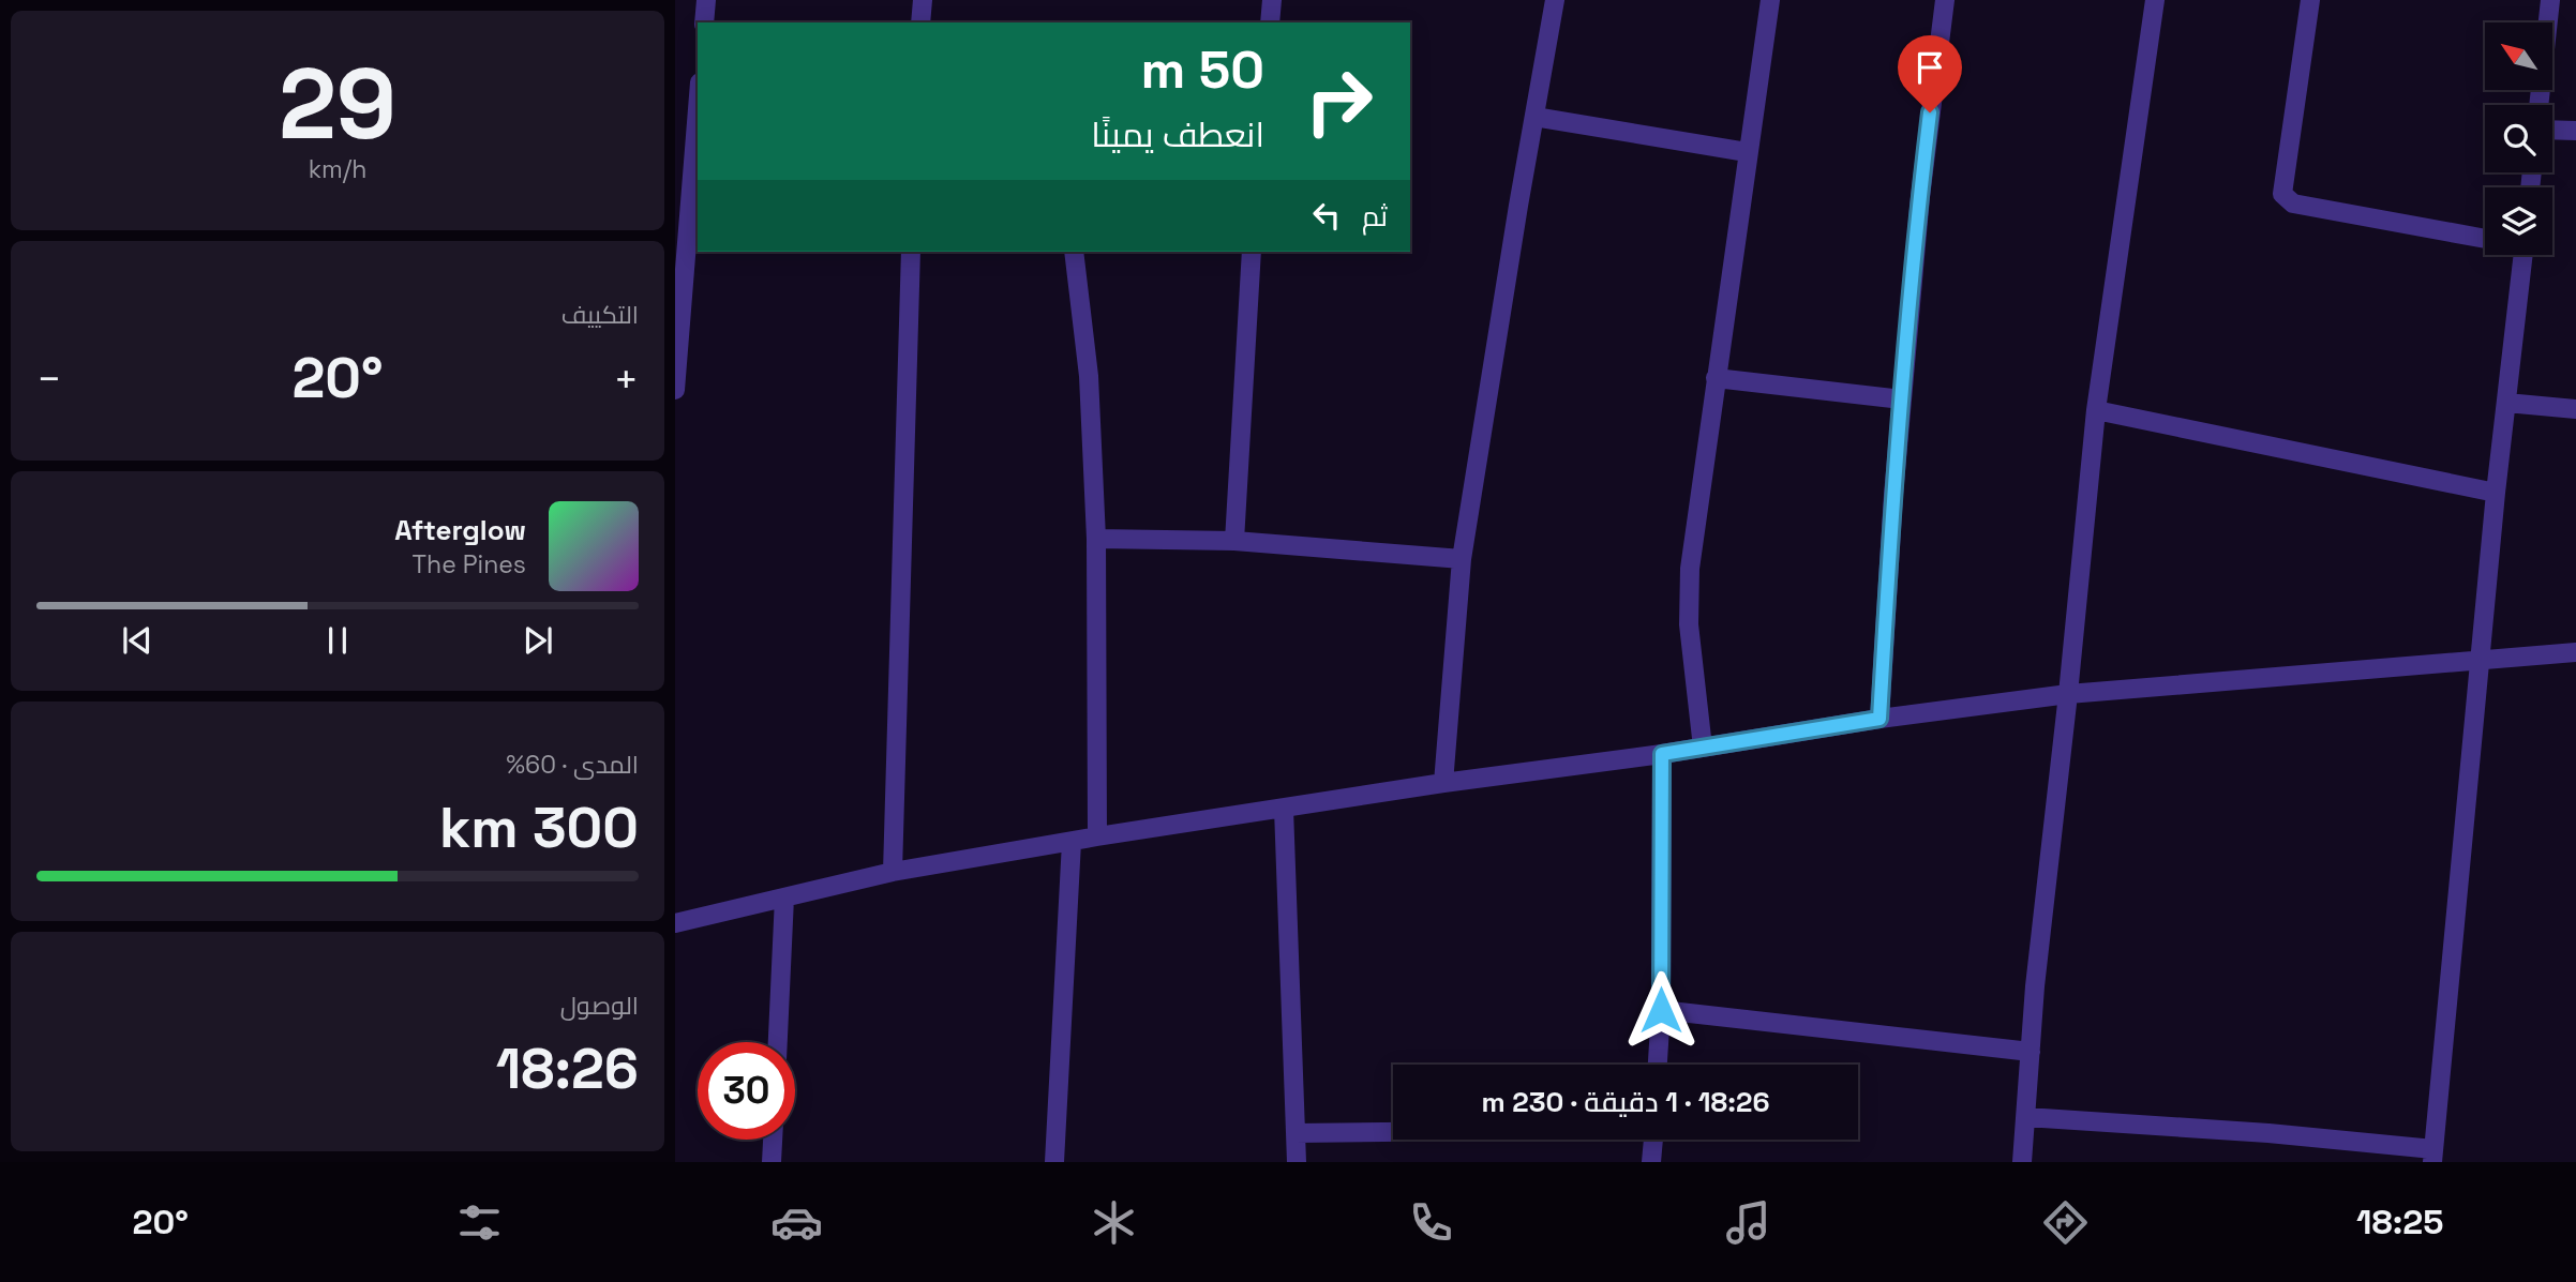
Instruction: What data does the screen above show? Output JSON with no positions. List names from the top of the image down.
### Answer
{
  "north": "top left",
  "page": {
    "tile": [
      ["29", "km/h"],
      "التكييف",
      ["المدى · 60%", "300 km"],
      ["الوصول", "18:26"]
    ],
    "turn": ["50 m", "انعطف يمينًا"],
    "then": "ثم",
    "heat": ["−", "20°", "+"],
    "song": ["Afterglow", "The Pines"],
    "limit": "30",
    "trip": "18:26 · 1 دقيقة · 230 m",
    "tabs": ["18:25", "20°"]
  }
}
